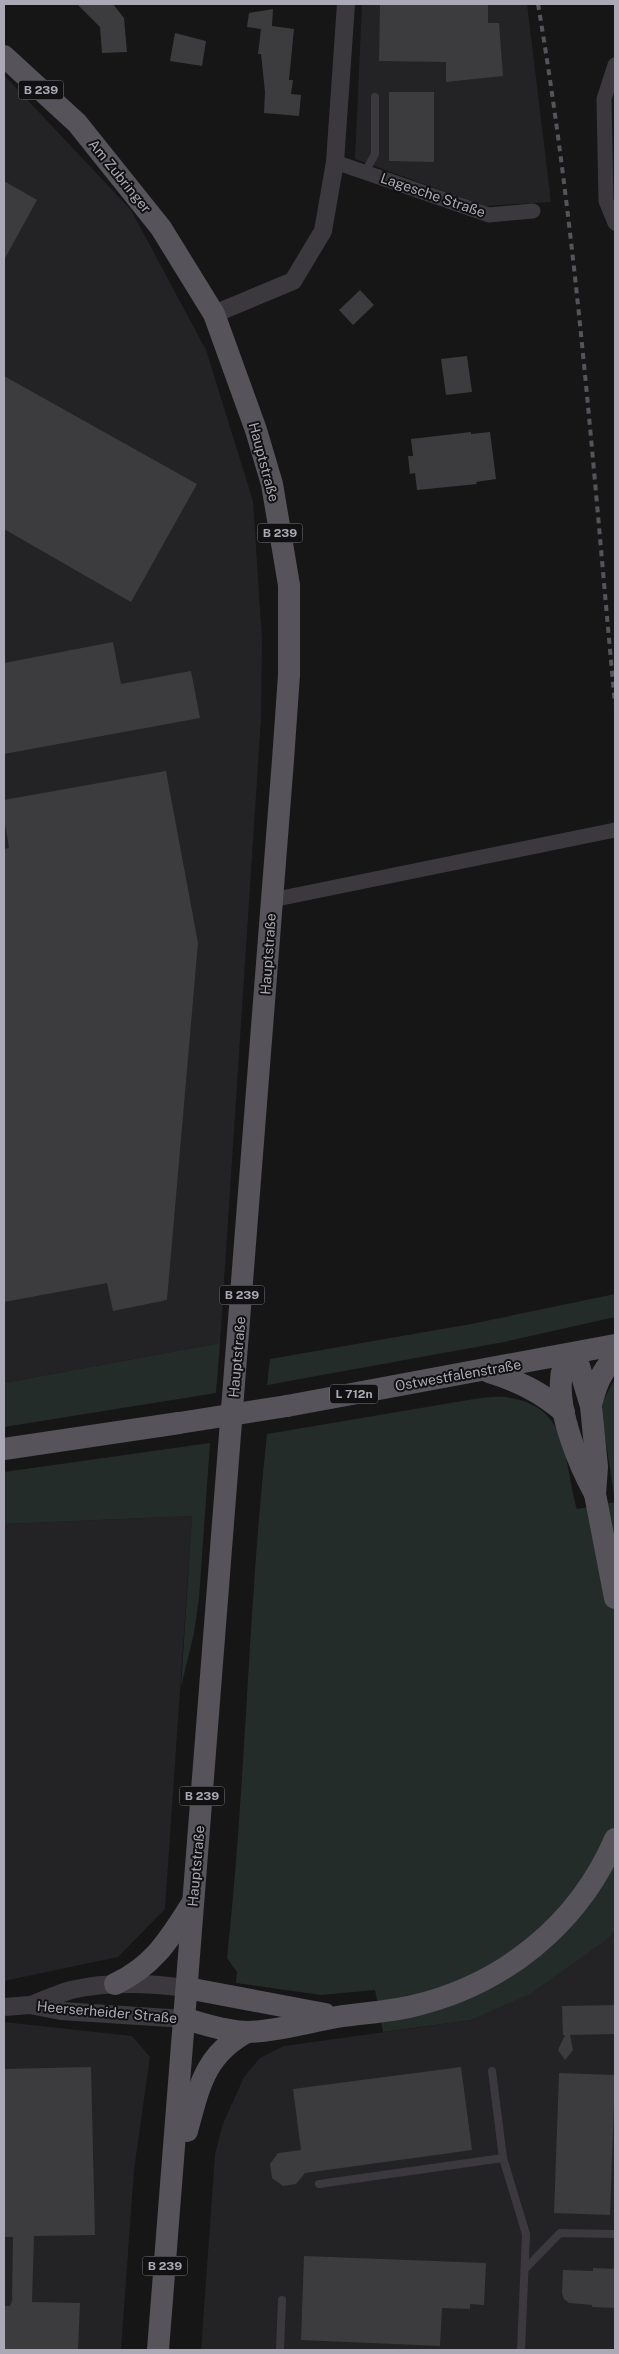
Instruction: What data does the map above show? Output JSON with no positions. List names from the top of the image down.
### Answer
{
  "streets": {
    "main road": [
      "B 239",
      "Am Zubringer",
      "Hauptstraße",
      "Ostwestfalenstraße",
      "L 712n"
    ],
    "street": ["Lagesche Straße", "Heerserheider Straße"]
  },
  "crossings": [
    ["Am Zubringer", "Hauptstraße"],
    ["Hauptstraße", "Heerserheider Straße"]
  ]
}
